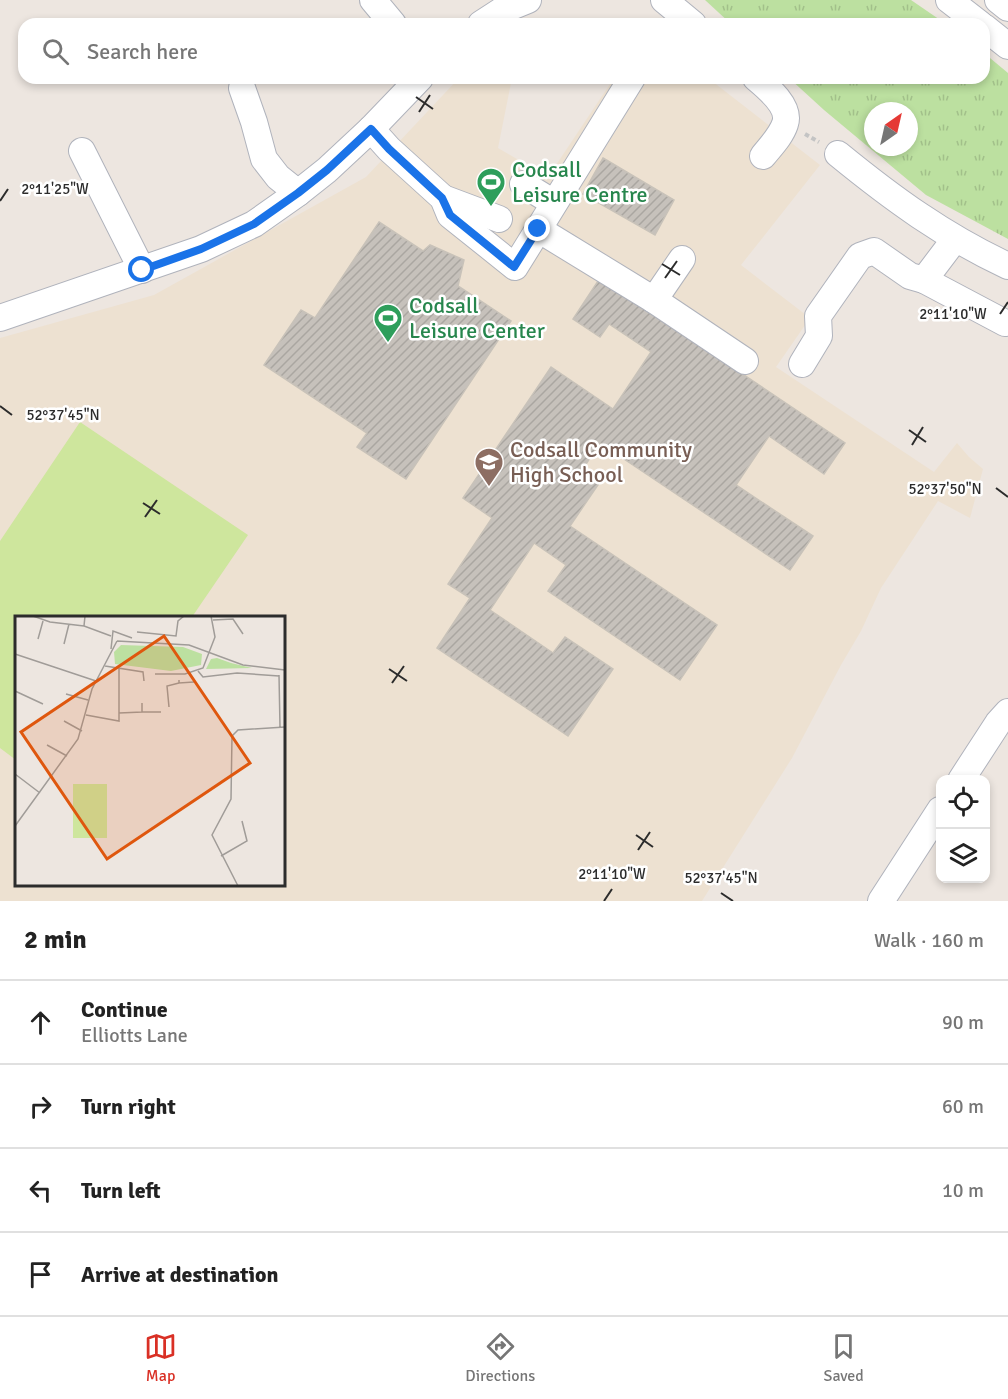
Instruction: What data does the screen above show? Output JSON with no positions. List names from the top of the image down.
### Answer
{
  "places": {
    "sports": ["Codsall Leisure Centre", "Codsall Leisure Center"],
    "school or university": ["Codsall Community High School"]
  },
  "north": "top right",
  "page": {
    "search": "Search here",
    "heading": ["2 min", "Walk · 160 m"],
    "list": [
      ["Continue", "Elliotts Lane", "90 m"],
      ["Turn right", "60 m"],
      ["Turn left", "10 m"],
      "Arrive at destination"
    ],
    "nav": ["Map", "Directions", "Saved"]
  },
  "coordinates": [
    "2°11'25\"W",
    "2°11'10\"W",
    "52°37'45\"N",
    "52°37'50\"N"
  ]
}
